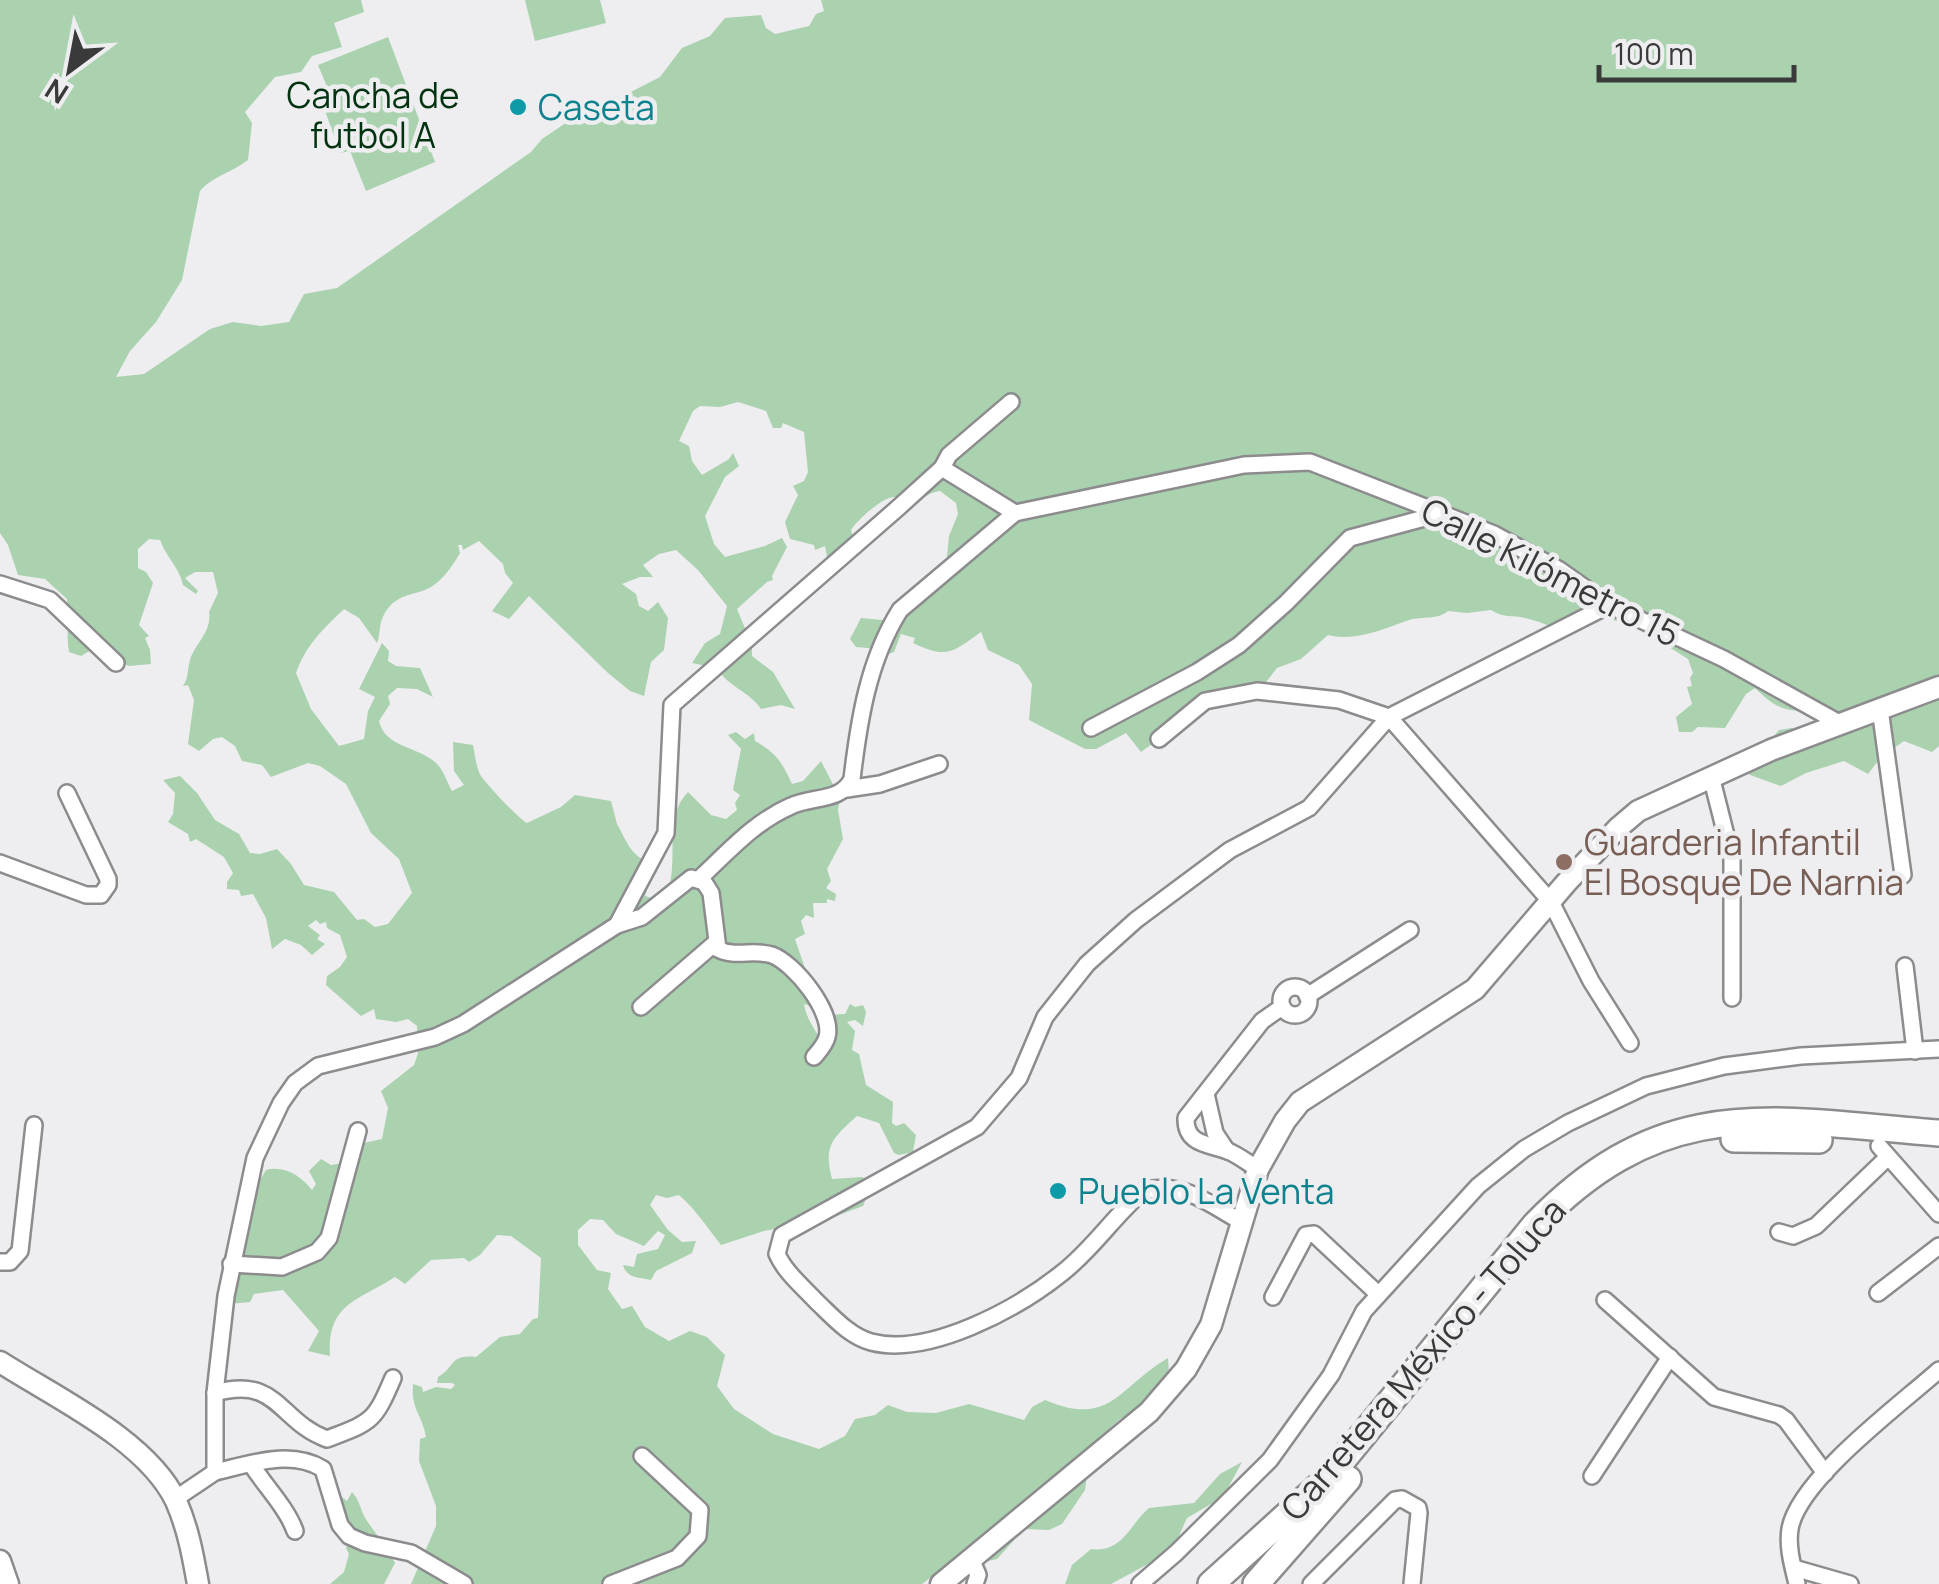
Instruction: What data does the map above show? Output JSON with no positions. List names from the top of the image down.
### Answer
{
  "streets": {
    "main road": ["Carretera México - Toluca"],
    "street": ["Calle Kilómetro 15"]
  },
  "parks": ["Cancha de futbol A"],
  "places": ["Caseta", "Guarderia Infantil El Bosque De Narnia", "Pueblo La Venta"],
  "scale_bar": "100 m",
  "north": "bottom left"
}
